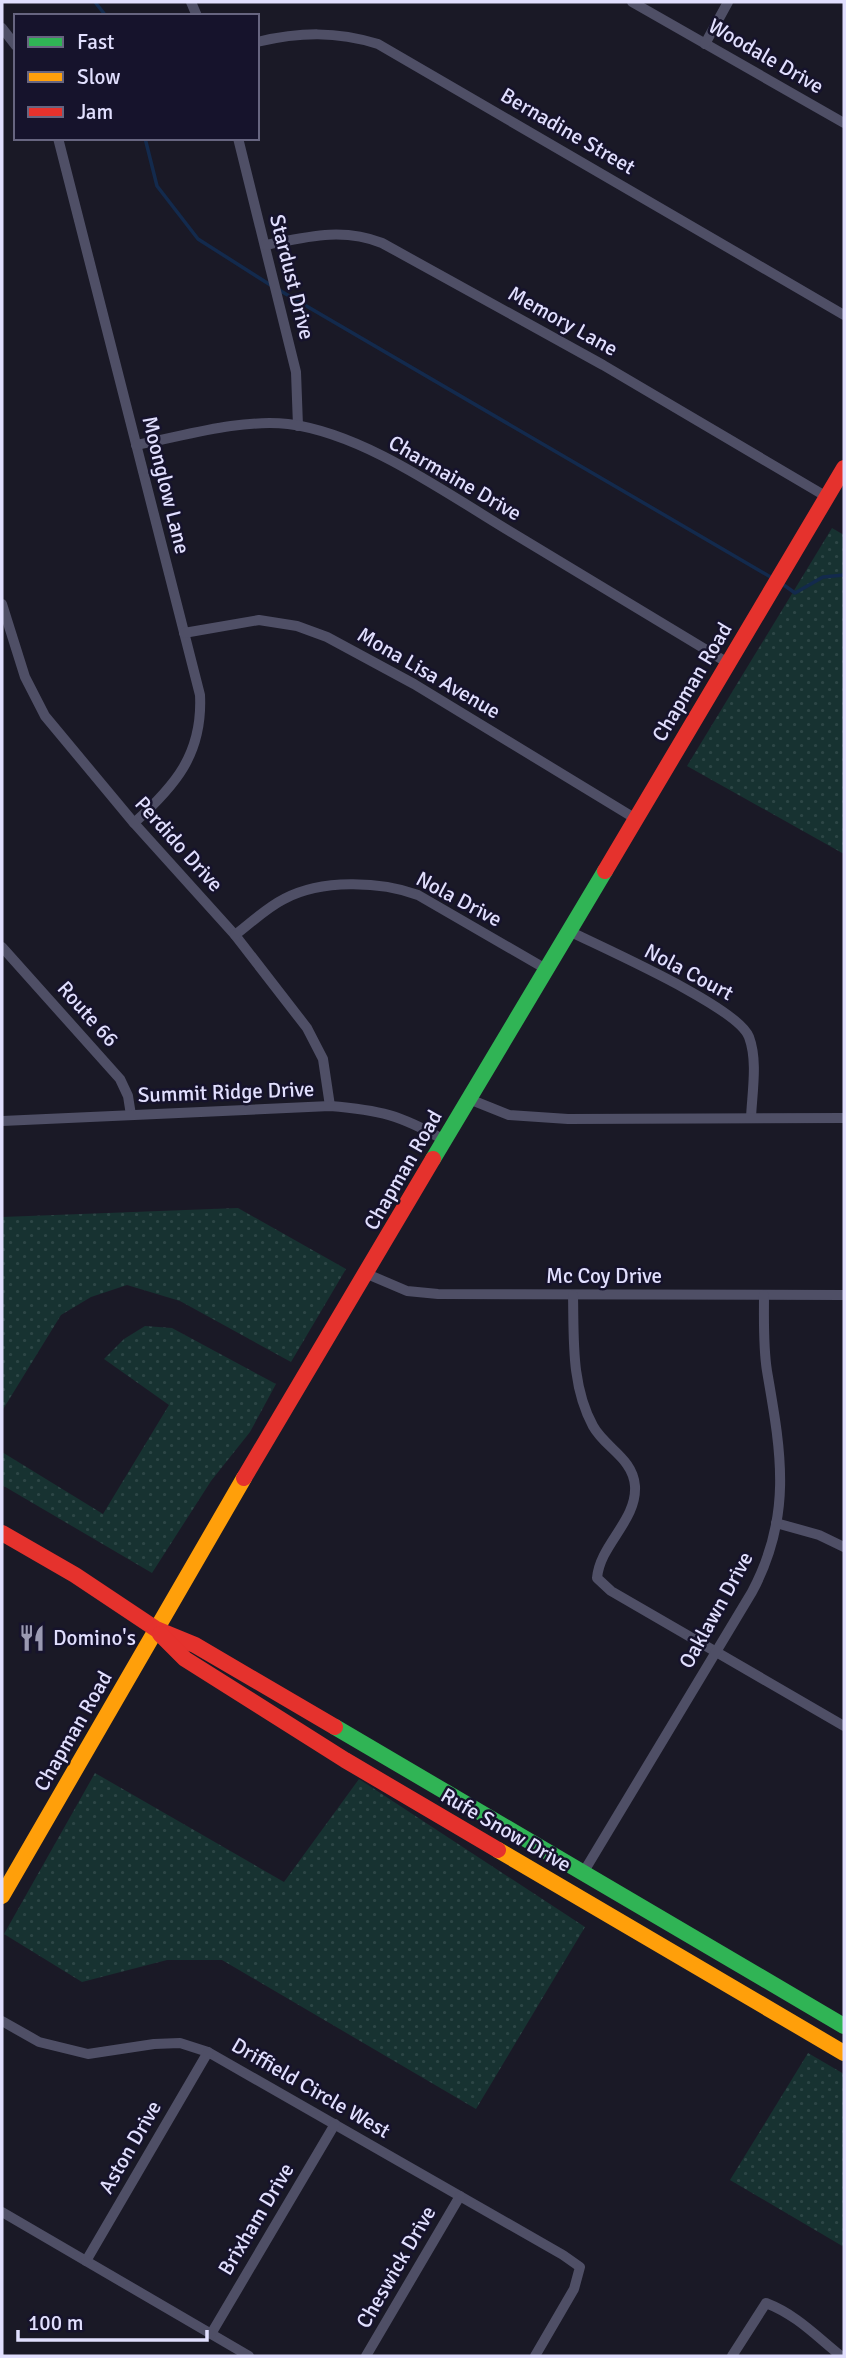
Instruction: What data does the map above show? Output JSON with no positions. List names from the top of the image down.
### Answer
{
  "streets": {
    "main road": ["Chapman Road", "Rufe Snow Drive"],
    "street": [
      "Woodale Drive",
      "Bernadine Street",
      "Stardust Drive",
      "Memory Lane",
      "Charmaine Drive",
      "Moonglow Lane",
      "Mona Lisa Avenue",
      "Perdido Drive",
      "Nola Drive",
      "Nola Court",
      "Route 66",
      "Summit Ridge Drive",
      "Mc Coy Drive",
      "Oaklawn Drive",
      "Driffield Circle West",
      "Aston Drive",
      "Brixham Drive",
      "Cheswick Drive"
    ]
  },
  "crossings": [
    ["Stardust Drive", "Memory Lane"],
    ["Stardust Drive", "Charmaine Drive"],
    ["Memory Lane", "Chapman Road"],
    ["Charmaine Drive", "Moonglow Lane"],
    ["Charmaine Drive", "Chapman Road"],
    ["Moonglow Lane", "Mona Lisa Avenue"],
    ["Moonglow Lane", "Perdido Drive"],
    ["Mona Lisa Avenue", "Chapman Road"],
    ["Chapman Road", "Nola Drive"],
    ["Chapman Road", "Nola Court"],
    ["Chapman Road", "Summit Ridge Drive"],
    ["Chapman Road", "Mc Coy Drive"],
    ["Chapman Road", "Rufe Snow Drive"],
    ["Perdido Drive", "Nola Drive"],
    ["Perdido Drive", "Summit Ridge Drive"],
    ["Route 66", "Summit Ridge Drive"],
    ["Mc Coy Drive", "Oaklawn Drive"],
    ["Oaklawn Drive", "Rufe Snow Drive"],
    ["Driffield Circle West", "Aston Drive"],
    ["Driffield Circle West", "Brixham Drive"],
    ["Driffield Circle West", "Cheswick Drive"]
  ],
  "places": {
    "restaurant": ["Domino's"]
  },
  "legend": ["Fast", "Slow", "Jam"],
  "scale_bar": "100 m"
}
